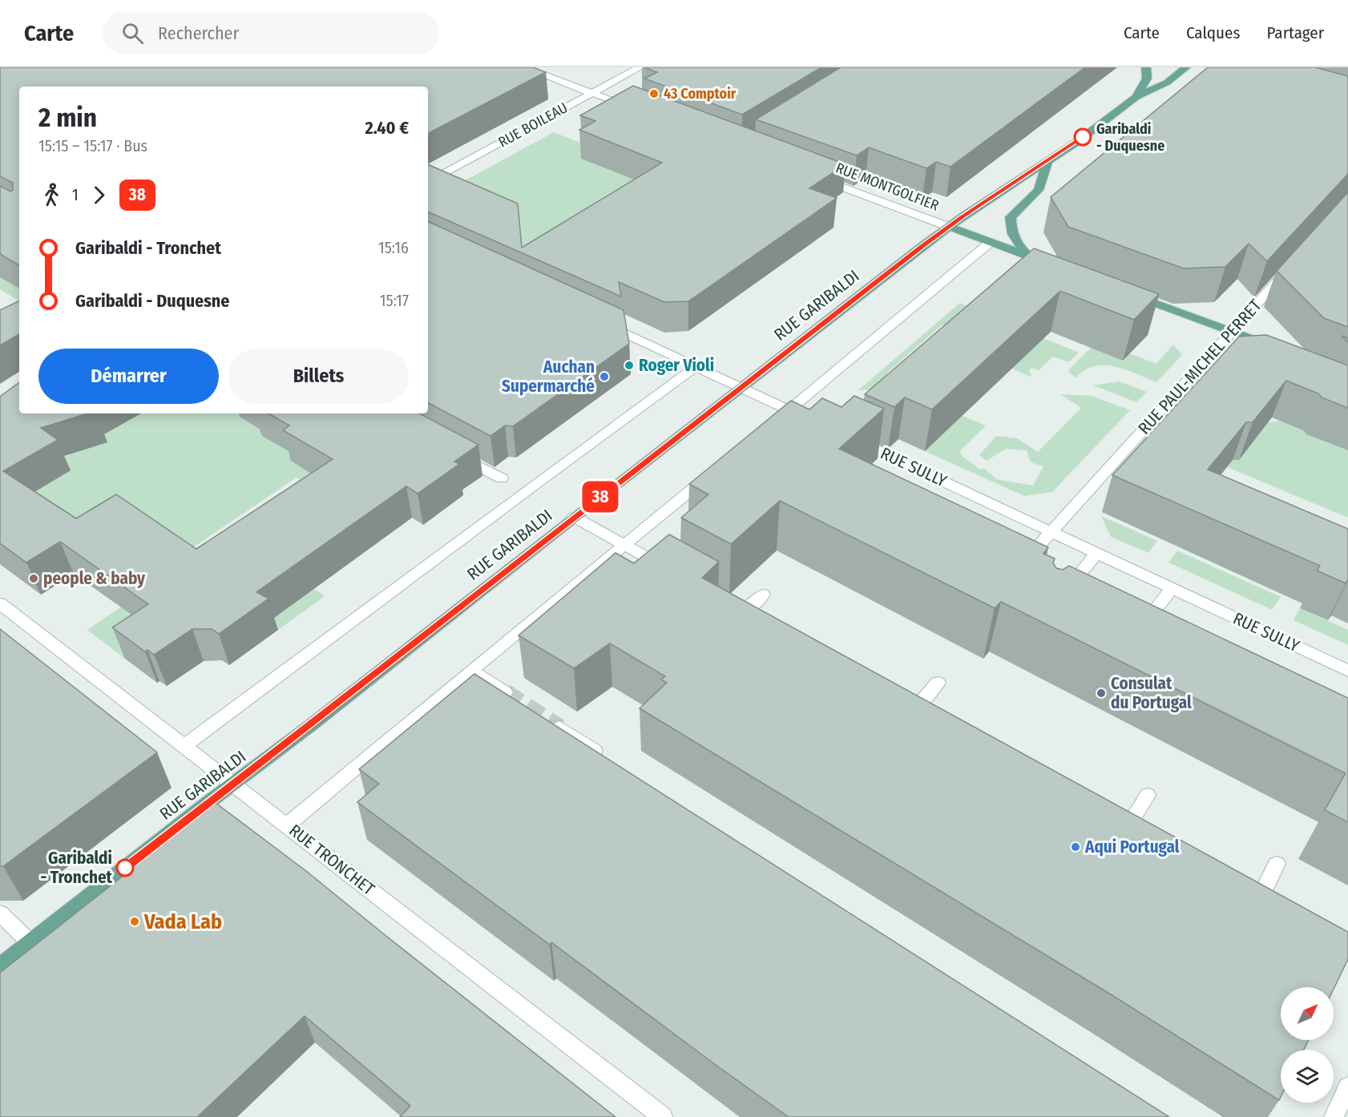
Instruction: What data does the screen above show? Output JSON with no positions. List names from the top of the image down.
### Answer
{
  "streets": {
    "main road": ["RUE MONTGOLFIER", "RUE GARIBALDI"],
    "street": [
      "RUE BOILEAU",
      "RUE PAUL-MICHEL PERRET",
      "RUE SULLY",
      "RUE TRONCHET"
    ]
  },
  "crossings": [
    ["RUE MONTGOLFIER", "RUE GARIBALDI"],
    ["RUE GARIBALDI", "RUE TRONCHET"],
    ["RUE PAUL-MICHEL PERRET", "RUE SULLY"]
  ],
  "places": [
    "43 Comptoir",
    "Garibaldi - Duquesne",
    "Roger Violi",
    "Auchan Supermarché",
    "people & baby",
    "Consulat du Portugal",
    "Aqui Portugal",
    "Garibaldi - Tronchet",
    "Vada Lab"
  ],
  "lines": ["bus line 38"],
  "north": "top right",
  "page": {
    "header": "Carte",
    "search": "Rechercher",
    "nav": ["Carte", "Calques", "Partager"],
    "on_map": "38",
    "heading": ["2 min", "15:15 – 15:17 · Bus", "2.40 €"],
    "legs": ["1", "38"],
    "list": [
      {
        "name": "Garibaldi - Tronchet",
        "value": "15:16"
      },
      {
        "name": "Garibaldi - Duquesne",
        "value": "15:17"
      }
    ],
    "buttons": ["Démarrer", "Billets"]
  }
}
